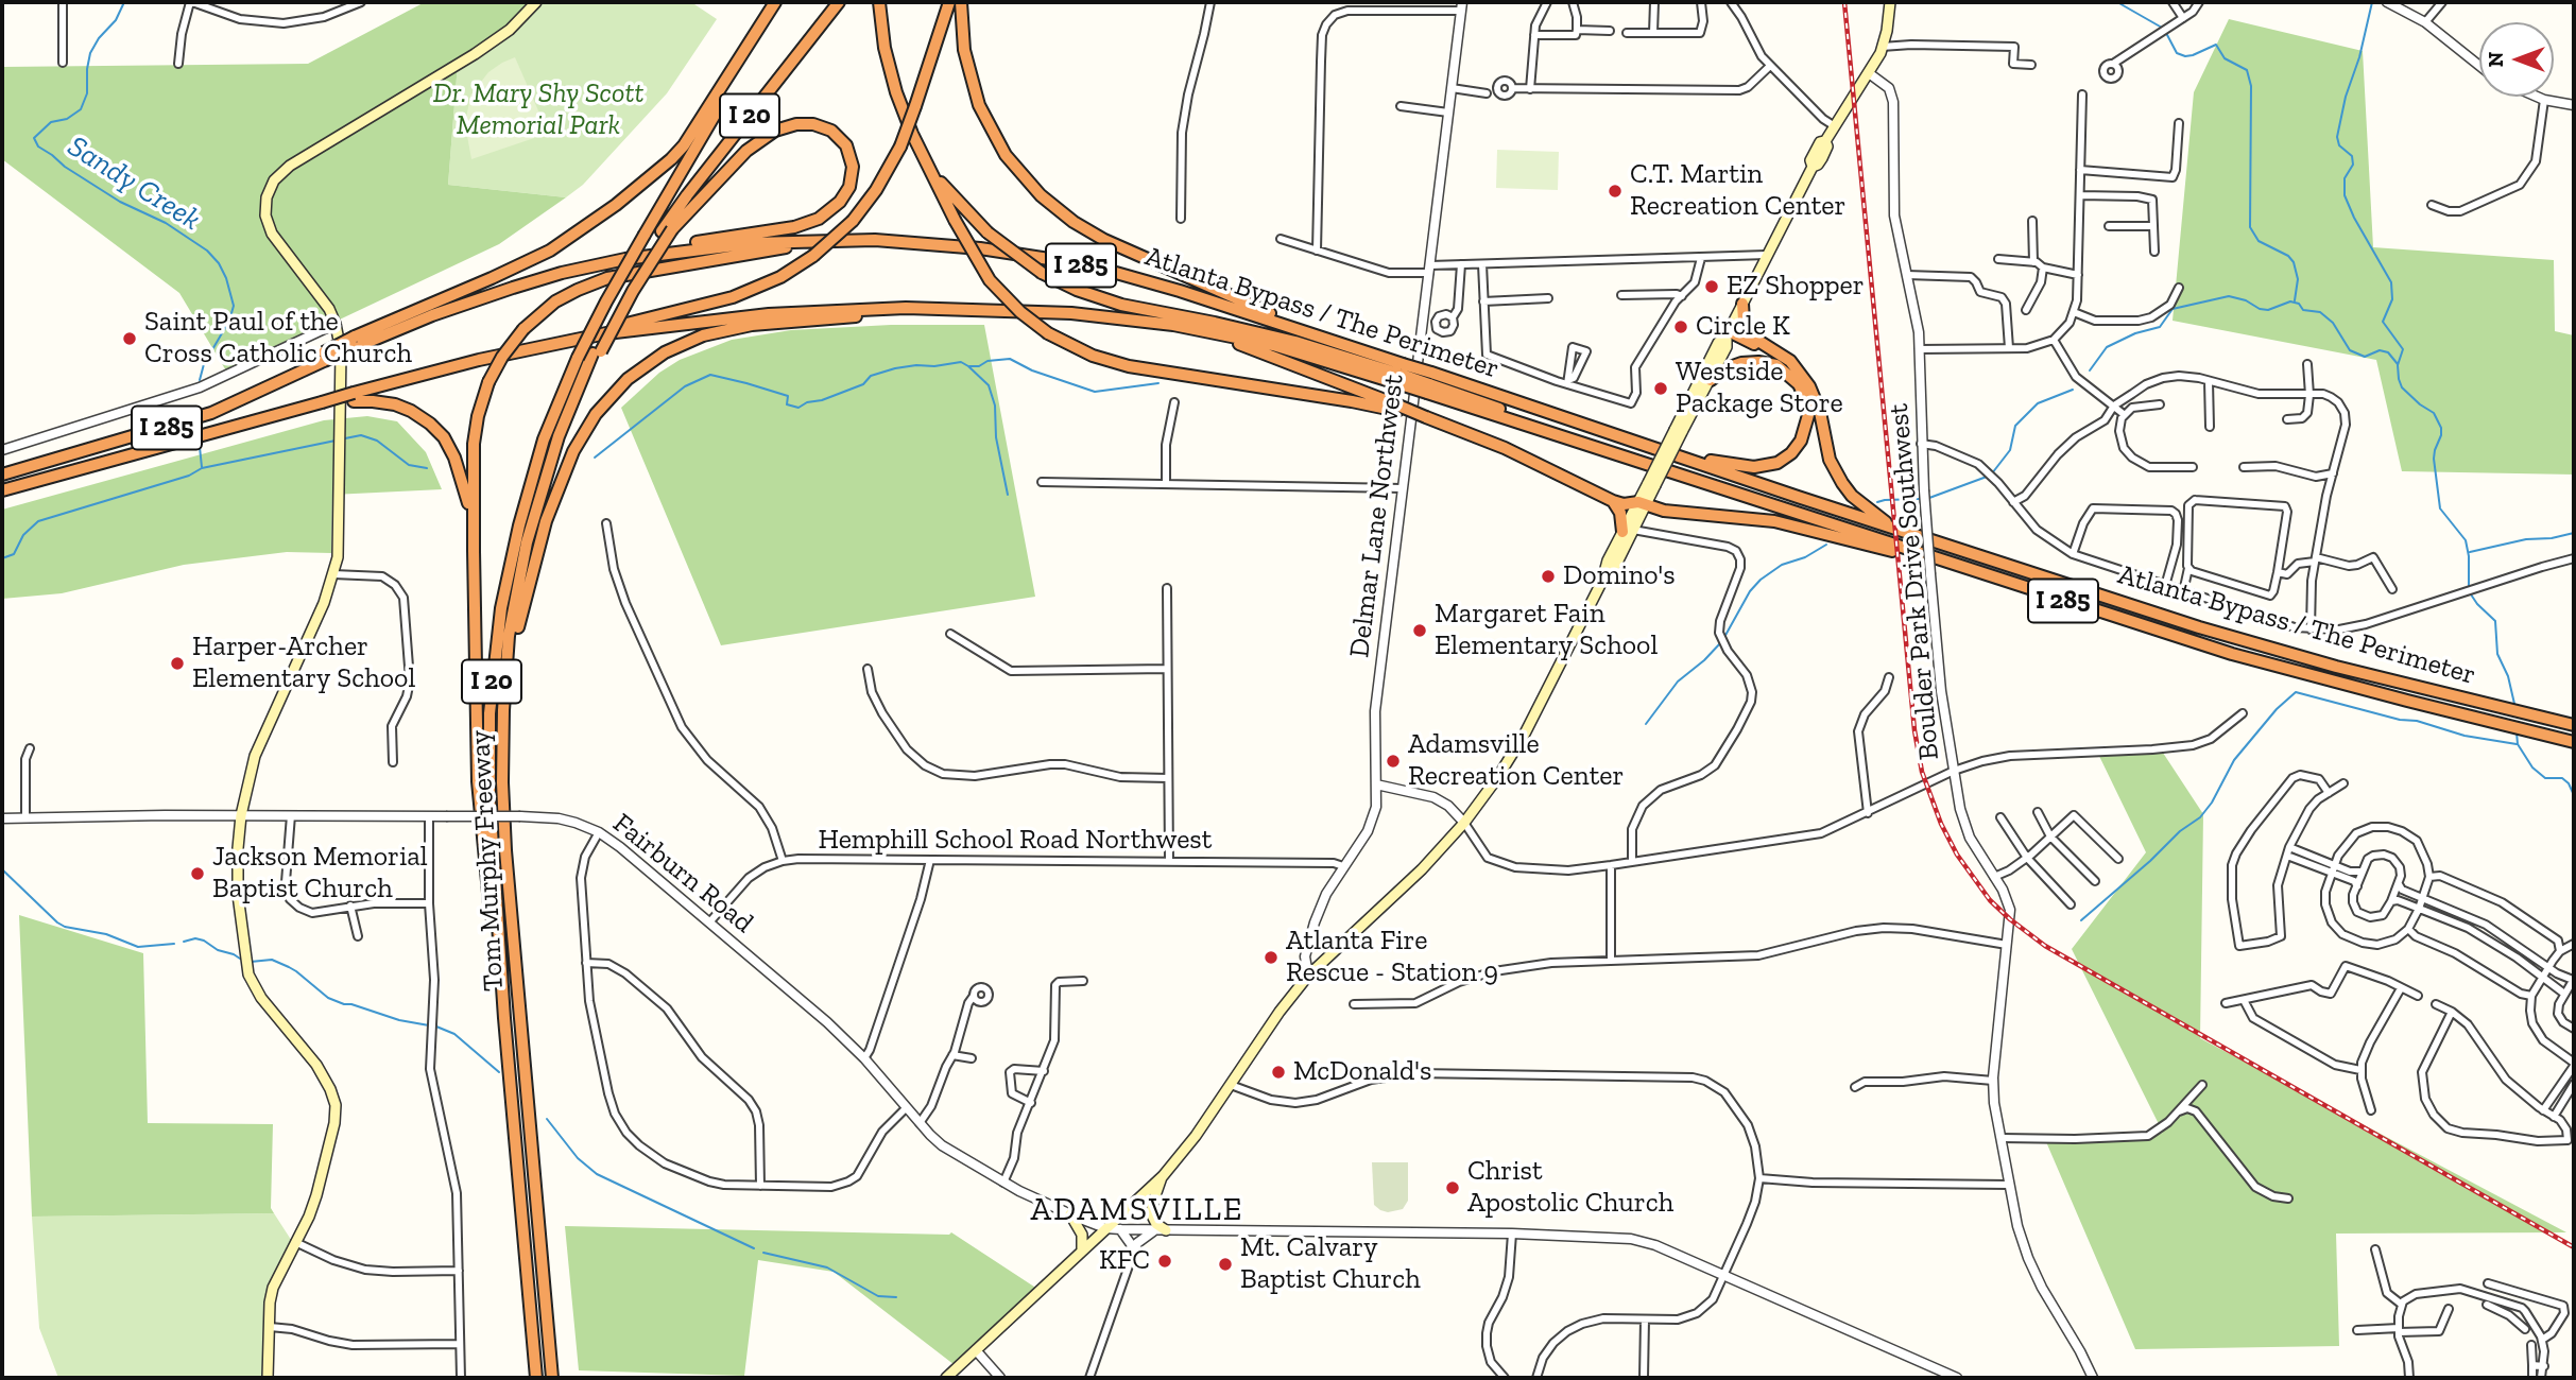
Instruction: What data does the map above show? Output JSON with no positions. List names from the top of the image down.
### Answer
{
  "streets": {
    "highway": [
      "I 20",
      "I 285",
      "Atlanta Bypass / The Perimeter",
      "Tom Murphy Freeway"
    ],
    "street": [
      "Delmar Lane Northwest",
      "Boulder Park Drive Southwest",
      "Hemphill School Road Northwest",
      "Fairburn Road"
    ]
  },
  "crossings": [
    ["I 20", "Tom Murphy Freeway"],
    ["I 285", "Atlanta Bypass / The Perimeter"],
    ["Delmar Lane Northwest", "Hemphill School Road Northwest"],
    ["Hemphill School Road Northwest", "Fairburn Road"]
  ],
  "districts": ["ADAMSVILLE"],
  "water": ["Sandy Creek"],
  "parks": ["Dr. Mary Shy Scott Memorial Park"],
  "places": [
    "C.T. Martin Recreation Center",
    "EZ Shopper",
    "Circle K",
    "Saint Paul of the Cross Catholic Church",
    "Westside Package Store",
    "Domino's",
    "Margaret Fain Elementary School",
    "Harper-Archer Elementary School",
    "Adamsville Recreation Center",
    "Jackson Memorial Baptist Church",
    "Atlanta Fire Rescue - Station 9",
    "McDonald's",
    "Christ Apostolic Church",
    "KFC",
    "Mt. Calvary Baptist Church"
  ],
  "north": "left"
}
